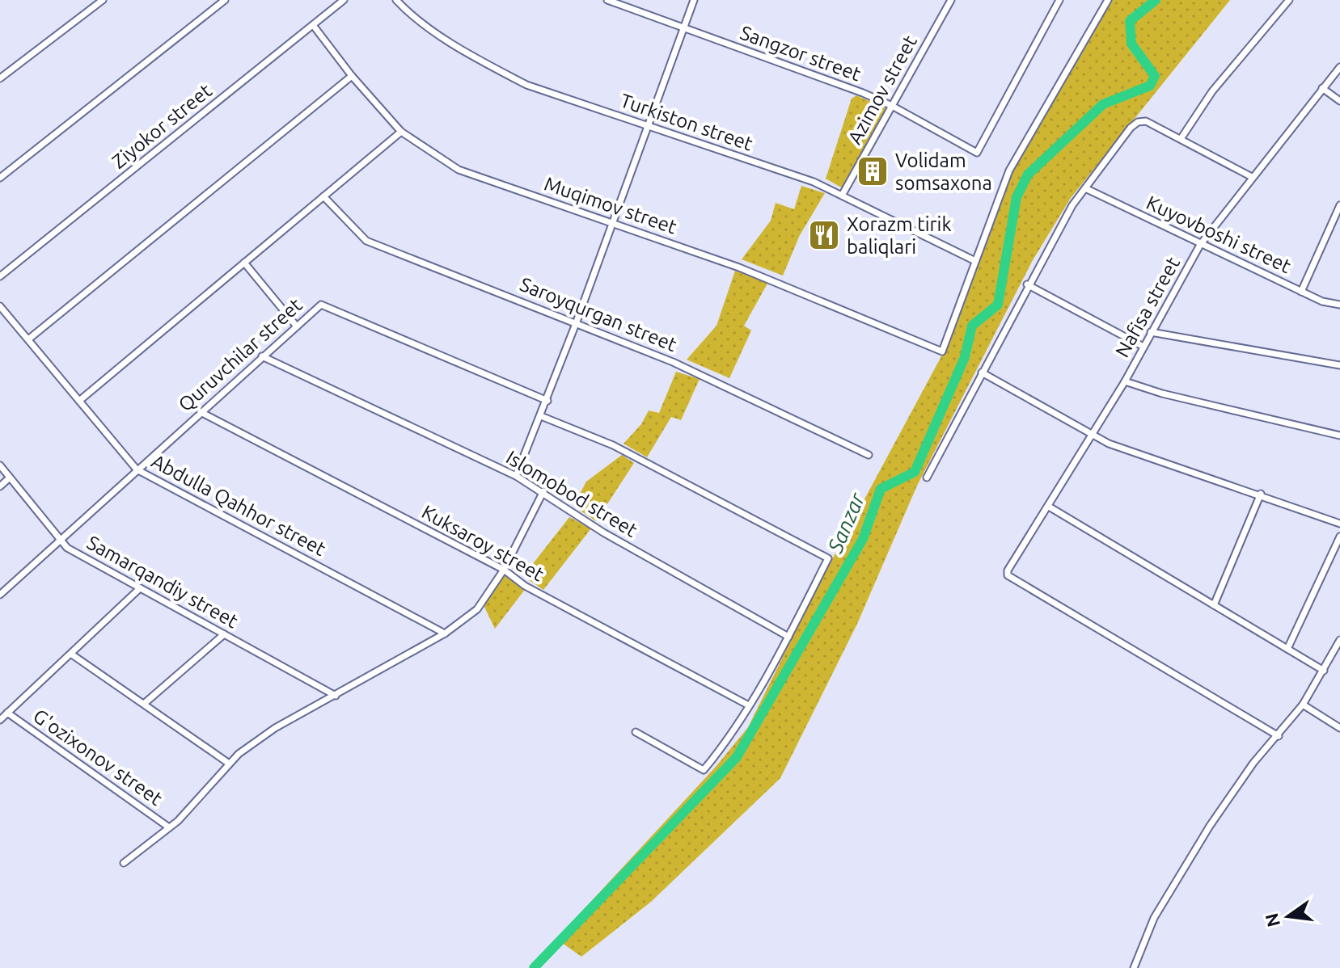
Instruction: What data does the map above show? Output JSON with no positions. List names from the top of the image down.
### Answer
{
  "streets": {
    "street": [
      "Sangzor street",
      "Azimov street",
      "Turkiston street",
      "Ziyokor street",
      "Muqimov street",
      "Kuyovboshi street",
      "Nafisa street",
      "Saroyqurgan street",
      "Quruvchilar street",
      "Islomobod street",
      "Abdulla Qahhor street",
      "Kuksaroy street",
      "Samarqandiy street",
      "G'ozixonov street"
    ]
  },
  "crossings": [
    ["Sangzor street", "Azimov street"],
    ["Azimov street", "Turkiston street"],
    ["Turkiston street", "Muqimov street"],
    ["Ziyokor street", "Muqimov street"],
    ["Kuyovboshi street", "Nafisa street"],
    ["Quruvchilar street", "Islomobod street"],
    ["Quruvchilar street", "Abdulla Qahhor street"],
    ["Quruvchilar street", "Kuksaroy street"],
    ["Quruvchilar street", "Samarqandiy street"]
  ],
  "water": ["Sanzar"],
  "places": {
    "building": ["Volidam somsaxona"],
    "restaurant": ["Xorazm tirik baliqlari"]
  },
  "north": "left"
}
